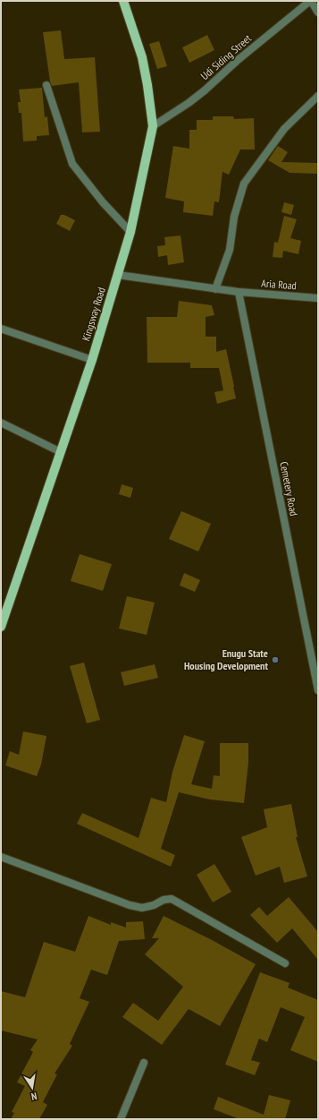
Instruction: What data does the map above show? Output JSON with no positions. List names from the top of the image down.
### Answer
{
  "streets": {
    "main road": ["Kingsway Road"],
    "street": ["Udi Siding Street", "Aria Road", "Cemetery Road"]
  },
  "crossings": [
    ["Udi Siding Street", "Kingsway Road"],
    ["Aria Road", "Kingsway Road"],
    ["Aria Road", "Cemetery Road"]
  ],
  "places": ["Enugu State Housing Development"],
  "north": "bottom"
}
